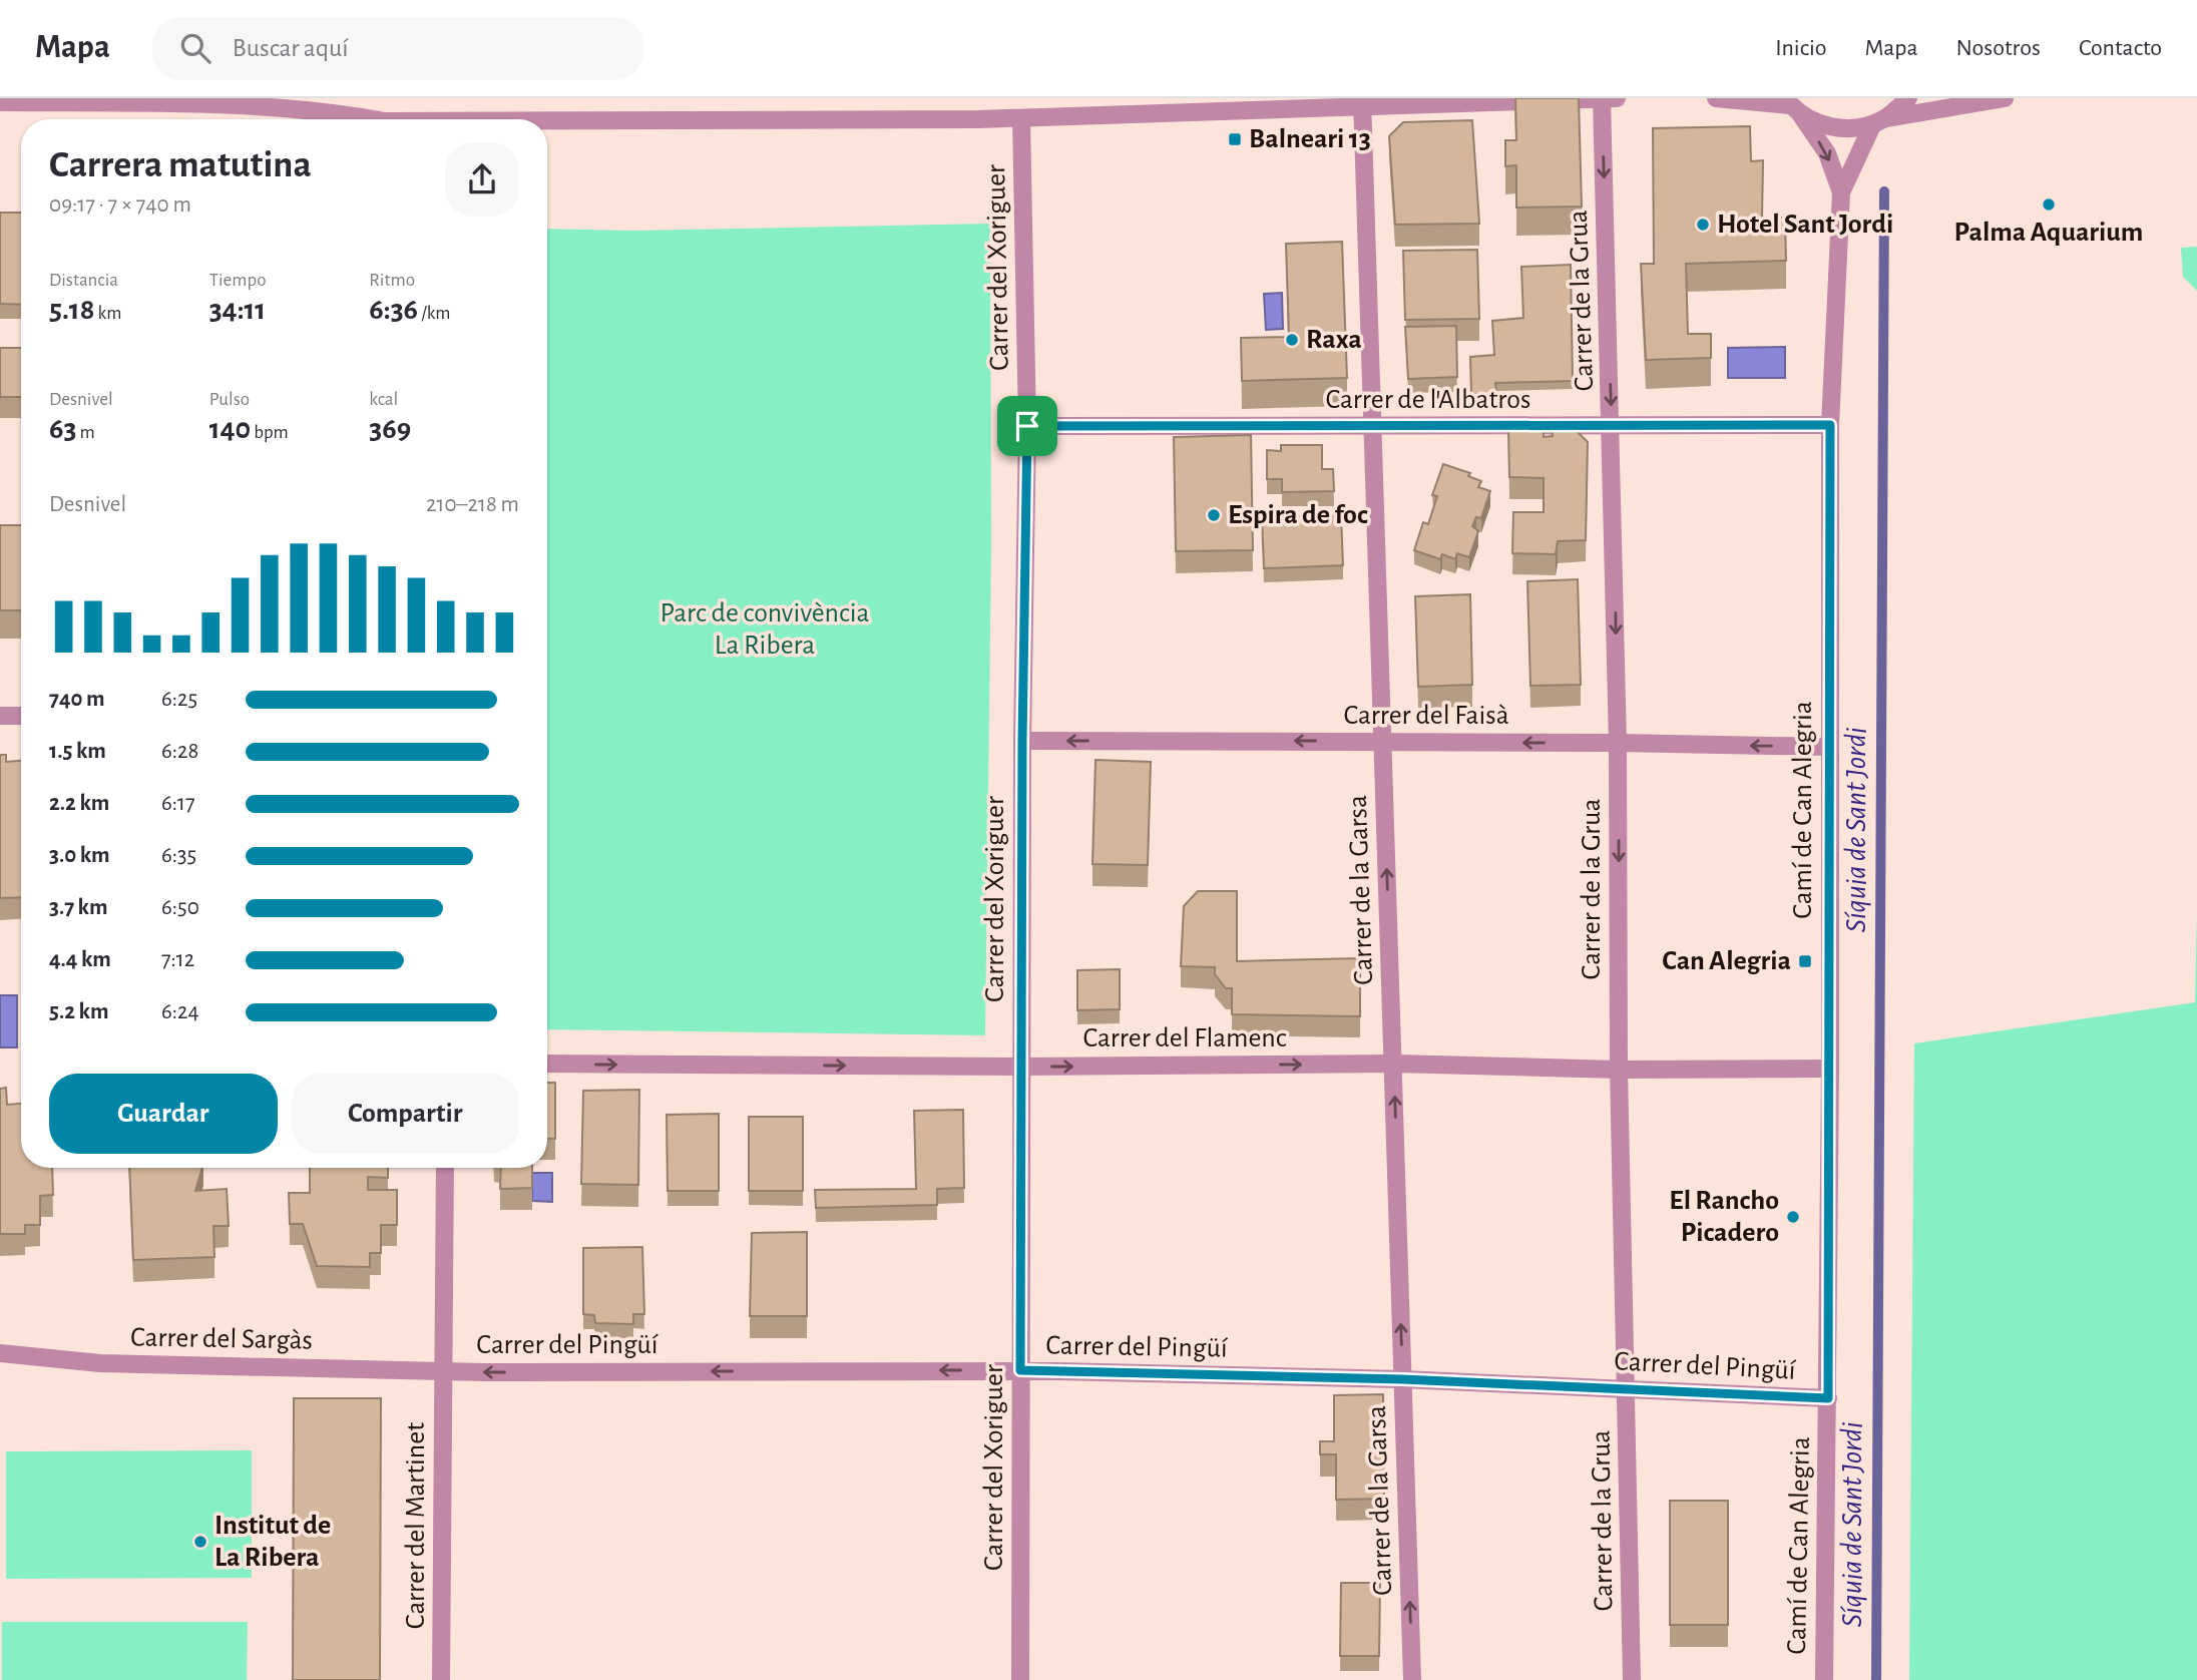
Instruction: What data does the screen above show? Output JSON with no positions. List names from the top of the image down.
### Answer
{
  "streets": {
    "street": [
      "Carrer del Xoriguer",
      "Carrer de la Grua",
      "Carrer de l'Albatros",
      "Carrer del Faisà",
      "Camí de Can Alegria",
      "Carrer de la Garsa",
      "Carrer del Flamenc",
      "Carrer del Sargàs",
      "Carrer del Pingüí",
      "Carrer del Martinet"
    ]
  },
  "crossings": [
    ["Carrer del Xoriguer", "Carrer de l'Albatros"],
    ["Carrer del Xoriguer", "Carrer del Faisà"],
    ["Carrer del Xoriguer", "Carrer del Flamenc"],
    ["Carrer del Xoriguer", "Carrer del Pingüí"],
    ["Carrer de la Grua", "Carrer de l'Albatros"],
    ["Carrer de la Grua", "Carrer del Faisà"],
    ["Carrer de la Grua", "Carrer del Flamenc"],
    ["Carrer de la Grua", "Carrer del Pingüí"],
    ["Carrer de l'Albatros", "Camí de Can Alegria"],
    ["Carrer de l'Albatros", "Carrer de la Garsa"],
    ["Carrer del Faisà", "Camí de Can Alegria"],
    ["Carrer del Faisà", "Carrer de la Garsa"],
    ["Camí de Can Alegria", "Carrer del Flamenc"],
    ["Camí de Can Alegria", "Carrer del Pingüí"],
    ["Carrer de la Garsa", "Carrer del Flamenc"],
    ["Carrer de la Garsa", "Carrer del Pingüí"],
    ["Carrer del Sargàs", "Carrer del Pingüí"],
    ["Carrer del Sargàs", "Carrer del Martinet"],
    ["Carrer del Pingüí", "Carrer del Martinet"]
  ],
  "one_way": [
    "Carrer de la Grua",
    "Carrer del Faisà",
    "Carrer de la Garsa",
    "Carrer del Flamenc",
    "Carrer del Pingüí"
  ],
  "water": ["Síquia de Sant Jordi"],
  "parks": ["Parc de convivència La Ribera"],
  "places": {
    "transit": ["Balneari 13", "Can Alegria"],
    "other": [
      "Palma Aquarium",
      "Hotel Sant Jordi",
      "Raxa",
      "Espira de foc",
      "El Rancho Picadero",
      "Institut de La Ribera"
    ]
  },
  "page": {
    "header": "Mapa",
    "search": "Buscar aquí",
    "nav": [
      "Inicio",
      "Mapa",
      "Nosotros",
      "Contacto"
    ],
    "heading": ["Carrera matutina", "09:17 · 7 × 740 m"],
    "stats": [
      ["Distancia", "5.18 km"],
      ["Tiempo", "34:11"],
      ["Ritmo", "6:36 /km"],
      ["Desnivel", "63 m"],
      ["Pulso", "140 bpm"],
      ["kcal", "369"]
    ],
    "chart": ["Desnivel", "210–218 m"],
    "list": [
      {
        "name": "740 m",
        "note": "6:25"
      },
      {
        "name": "1.5 km",
        "note": "6:28"
      },
      {
        "name": "2.2 km",
        "note": "6:17"
      },
      {
        "name": "3.0 km",
        "note": "6:35"
      },
      {
        "name": "3.7 km",
        "note": "6:50"
      },
      {
        "name": "4.4 km",
        "note": "7:12"
      },
      {
        "name": "5.2 km",
        "note": "6:24"
      }
    ],
    "buttons": ["Guardar", "Compartir"]
  }
}
